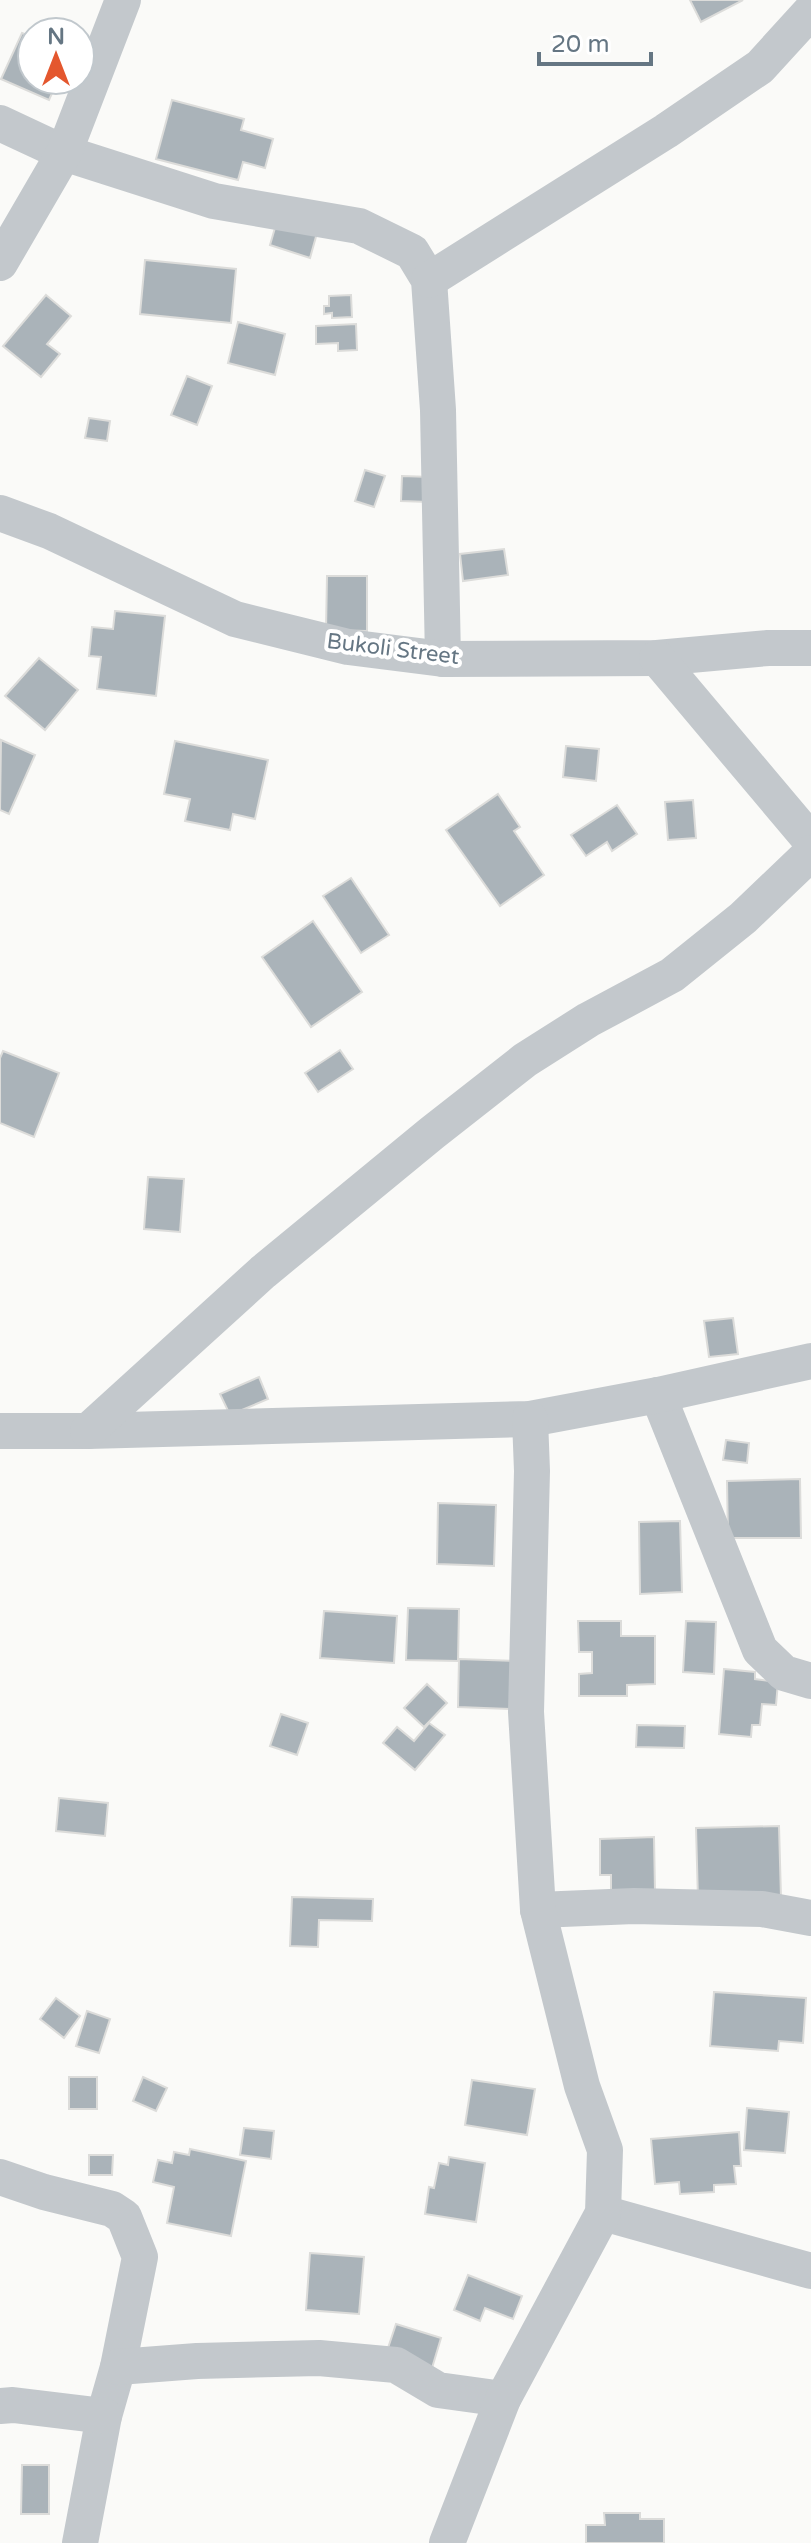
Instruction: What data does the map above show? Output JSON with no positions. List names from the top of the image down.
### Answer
{
  "streets": {
    "street": ["Bukoli Street"]
  },
  "scale_bar": "20 m",
  "north": "top"
}
